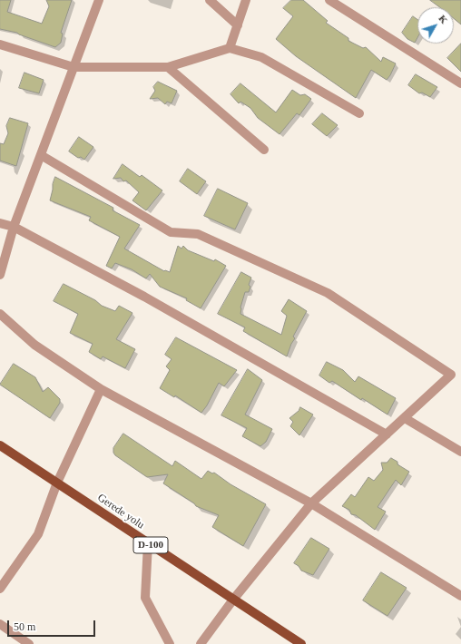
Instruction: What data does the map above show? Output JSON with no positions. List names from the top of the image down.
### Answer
{
  "streets": {
    "main road": ["Gerede yolu", "D-100"]
  },
  "scale_bar": "50 m",
  "north": "top right"
}
